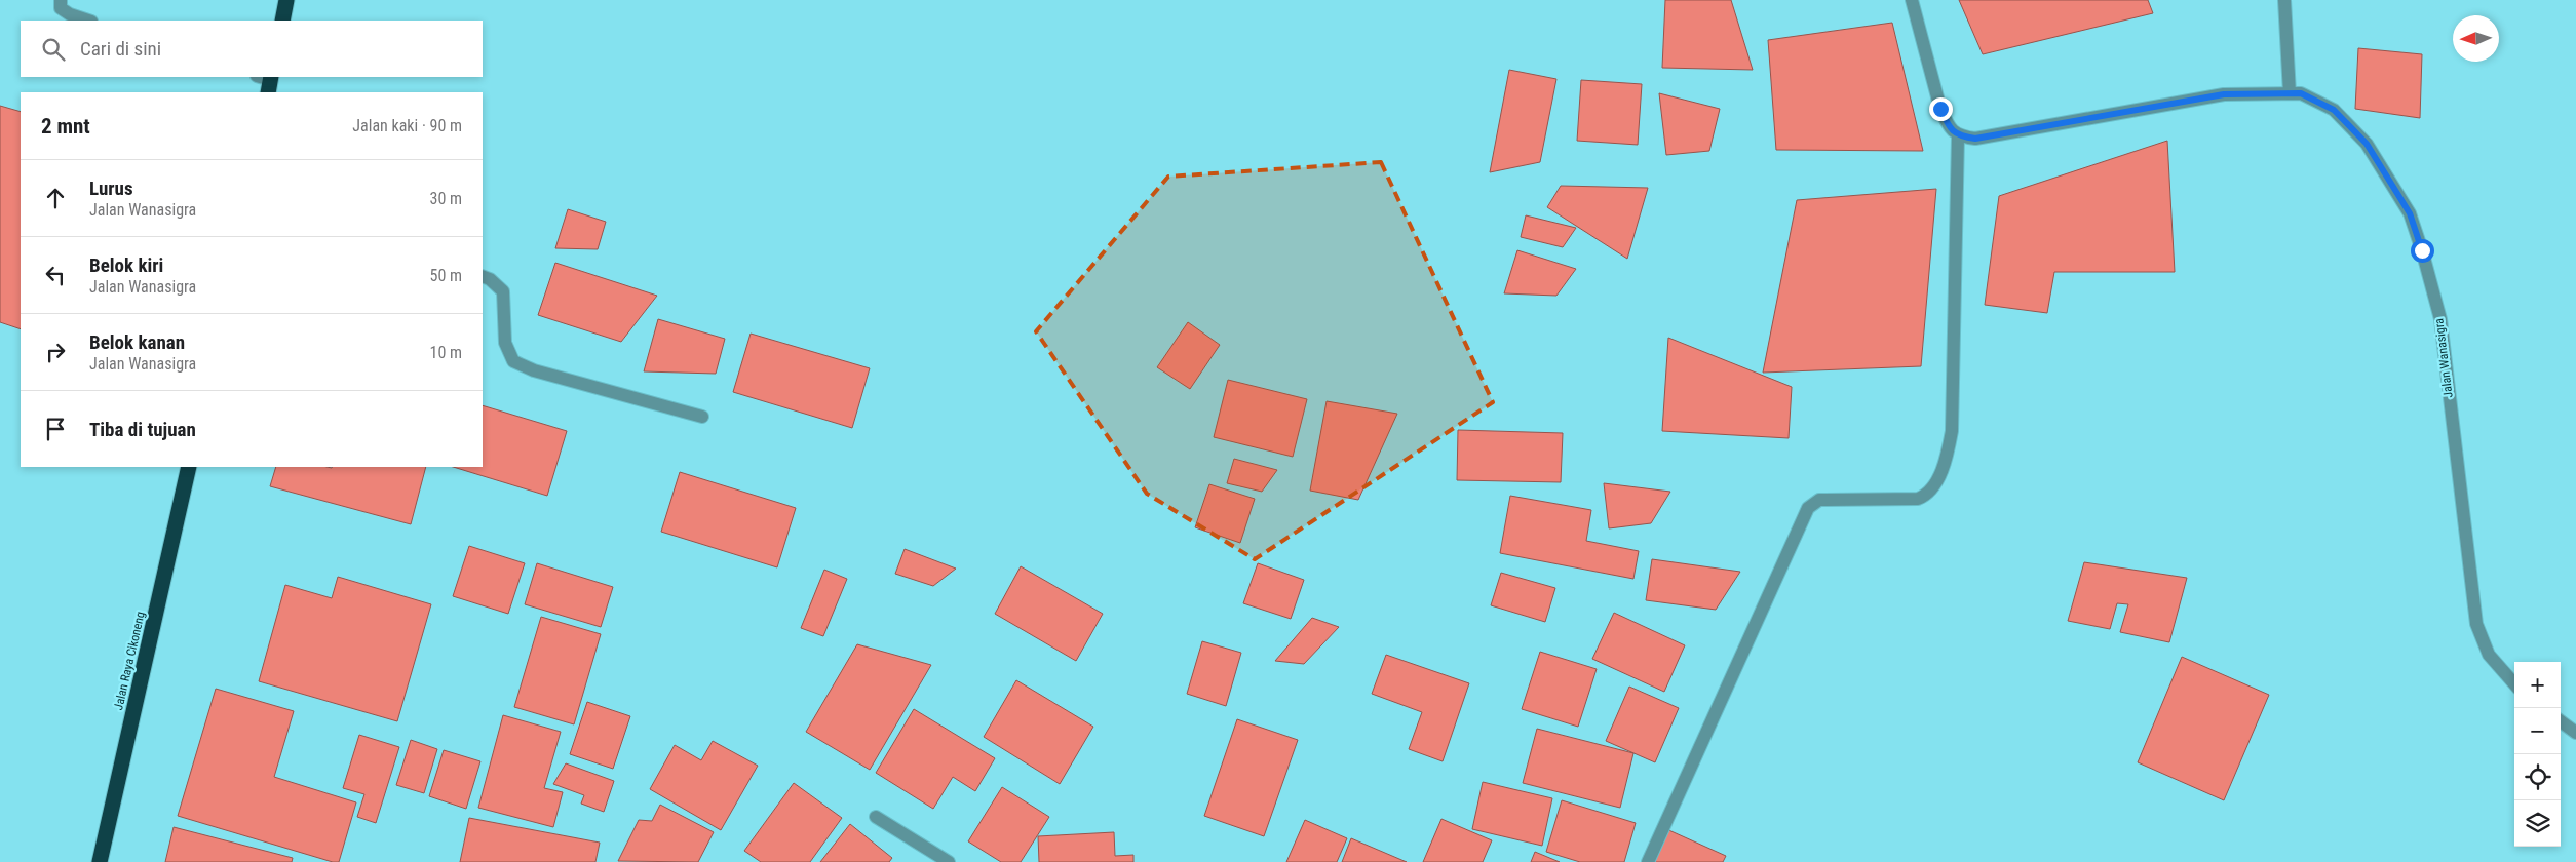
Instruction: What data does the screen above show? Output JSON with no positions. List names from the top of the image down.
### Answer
{
  "streets": {
    "highway": ["Jalan Raya Cikoneng"],
    "street": ["Jalan Wanasigra"]
  },
  "north": "left",
  "page": {
    "search": "Cari di sini",
    "heading": ["2 mnt", "Jalan kaki · 90 m"],
    "list": [
      ["Lurus", "Jalan Wanasigra", "30 m"],
      ["Belok kiri", "Jalan Wanasigra", "50 m"],
      ["Belok kanan", "Jalan Wanasigra", "10 m"],
      "Tiba di tujuan"
    ],
    "map_buttons": ["+", "−"]
  }
}
